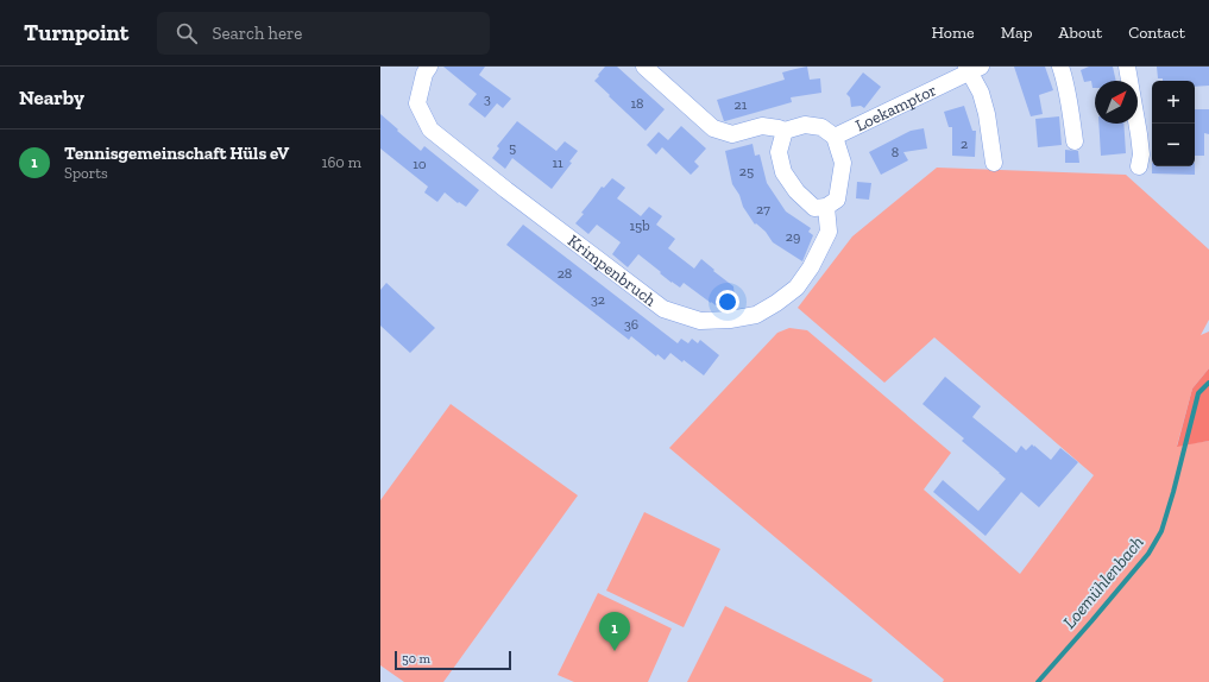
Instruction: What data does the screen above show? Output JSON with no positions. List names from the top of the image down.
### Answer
{
  "streets": {
    "street": ["Loekamptor", "Krimpenbruch"]
  },
  "crossings": [
    ["Loekamptor", "Krimpenbruch"]
  ],
  "water": ["Loemühlenbach"],
  "house_numbers": [
    "3",
    "18",
    "21",
    "2",
    "5",
    "8",
    "11",
    "10",
    "25",
    "27",
    "15b",
    "29",
    "28",
    "32",
    "36"
  ],
  "scale_bar": "50 m",
  "north": "top right",
  "page": {
    "header": "Turnpoint",
    "search": "Search here",
    "nav": [
      "Home",
      "Map",
      "About",
      "Contact"
    ],
    "heading": "Nearby",
    "map_buttons": ["+", "−"],
    "list": [
      {
        "mark": "1",
        "name": "Tennisgemeinschaft Hüls eV",
        "note": "Sports",
        "value": "160 m"
      }
    ],
    "pins": "1",
    "scale": "50 m"
  }
}
